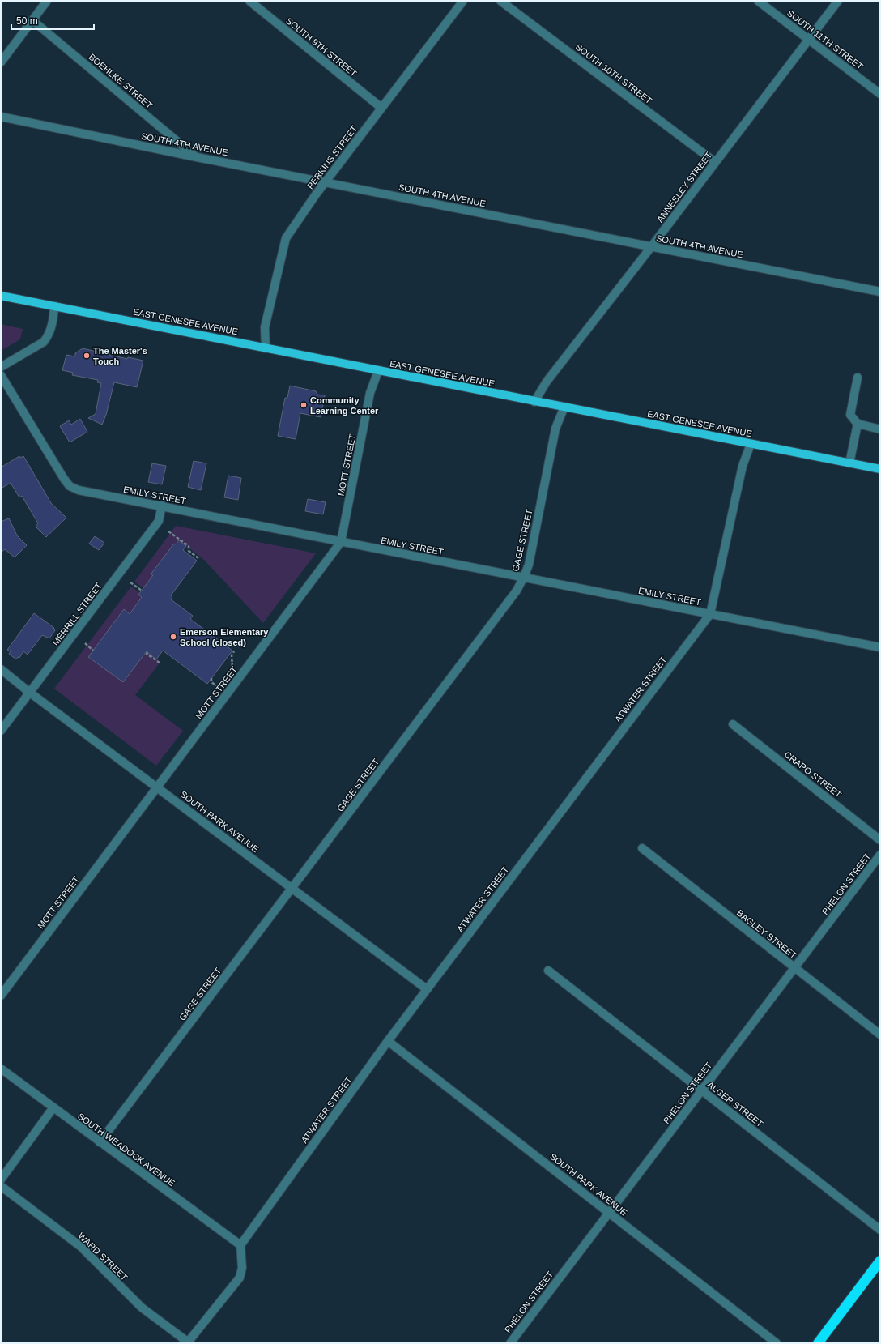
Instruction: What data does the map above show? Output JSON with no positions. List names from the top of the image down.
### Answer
{
  "streets": {
    "main road": ["EAST GENESEE AVENUE"],
    "street": [
      "SOUTH 11TH STREET",
      "SOUTH 9TH STREET",
      "SOUTH 10TH STREET",
      "BOEHLKE STREET",
      "SOUTH 4TH AVENUE",
      "PERKINS STREET",
      "ANNESLEY STREET",
      "MOTT STREET",
      "EMILY STREET",
      "GAGE STREET",
      "MERRILL STREET",
      "ATWATER STREET",
      "CRAPO STREET",
      "SOUTH PARK AVENUE",
      "PHELON STREET",
      "BAGLEY STREET",
      "ALGER STREET",
      "SOUTH WEADOCK AVENUE",
      "WARD STREET"
    ]
  },
  "crossings": [
    ["SOUTH 11TH STREET", "ANNESLEY STREET"],
    ["SOUTH 9TH STREET", "PERKINS STREET"],
    ["SOUTH 10TH STREET", "ANNESLEY STREET"],
    ["BOEHLKE STREET", "SOUTH 4TH AVENUE"],
    ["SOUTH 4TH AVENUE", "PERKINS STREET"],
    ["SOUTH 4TH AVENUE", "ANNESLEY STREET"],
    ["PERKINS STREET", "EAST GENESEE AVENUE"],
    ["ANNESLEY STREET", "EAST GENESEE AVENUE"],
    ["EAST GENESEE AVENUE", "MOTT STREET"],
    ["EAST GENESEE AVENUE", "GAGE STREET"],
    ["EAST GENESEE AVENUE", "ATWATER STREET"],
    ["MOTT STREET", "EMILY STREET"],
    ["MOTT STREET", "SOUTH PARK AVENUE"],
    ["EMILY STREET", "GAGE STREET"],
    ["EMILY STREET", "MERRILL STREET"],
    ["EMILY STREET", "ATWATER STREET"],
    ["GAGE STREET", "SOUTH PARK AVENUE"],
    ["GAGE STREET", "SOUTH WEADOCK AVENUE"],
    ["MERRILL STREET", "SOUTH PARK AVENUE"],
    ["ATWATER STREET", "SOUTH PARK AVENUE"],
    ["ATWATER STREET", "SOUTH WEADOCK AVENUE"],
    ["SOUTH PARK AVENUE", "PHELON STREET"],
    ["PHELON STREET", "BAGLEY STREET"],
    ["PHELON STREET", "ALGER STREET"]
  ],
  "places": ["The Master's Touch", "Community Learning Center", "Emerson Elementary School (closed)"],
  "scale_bar": "50 m"
}
